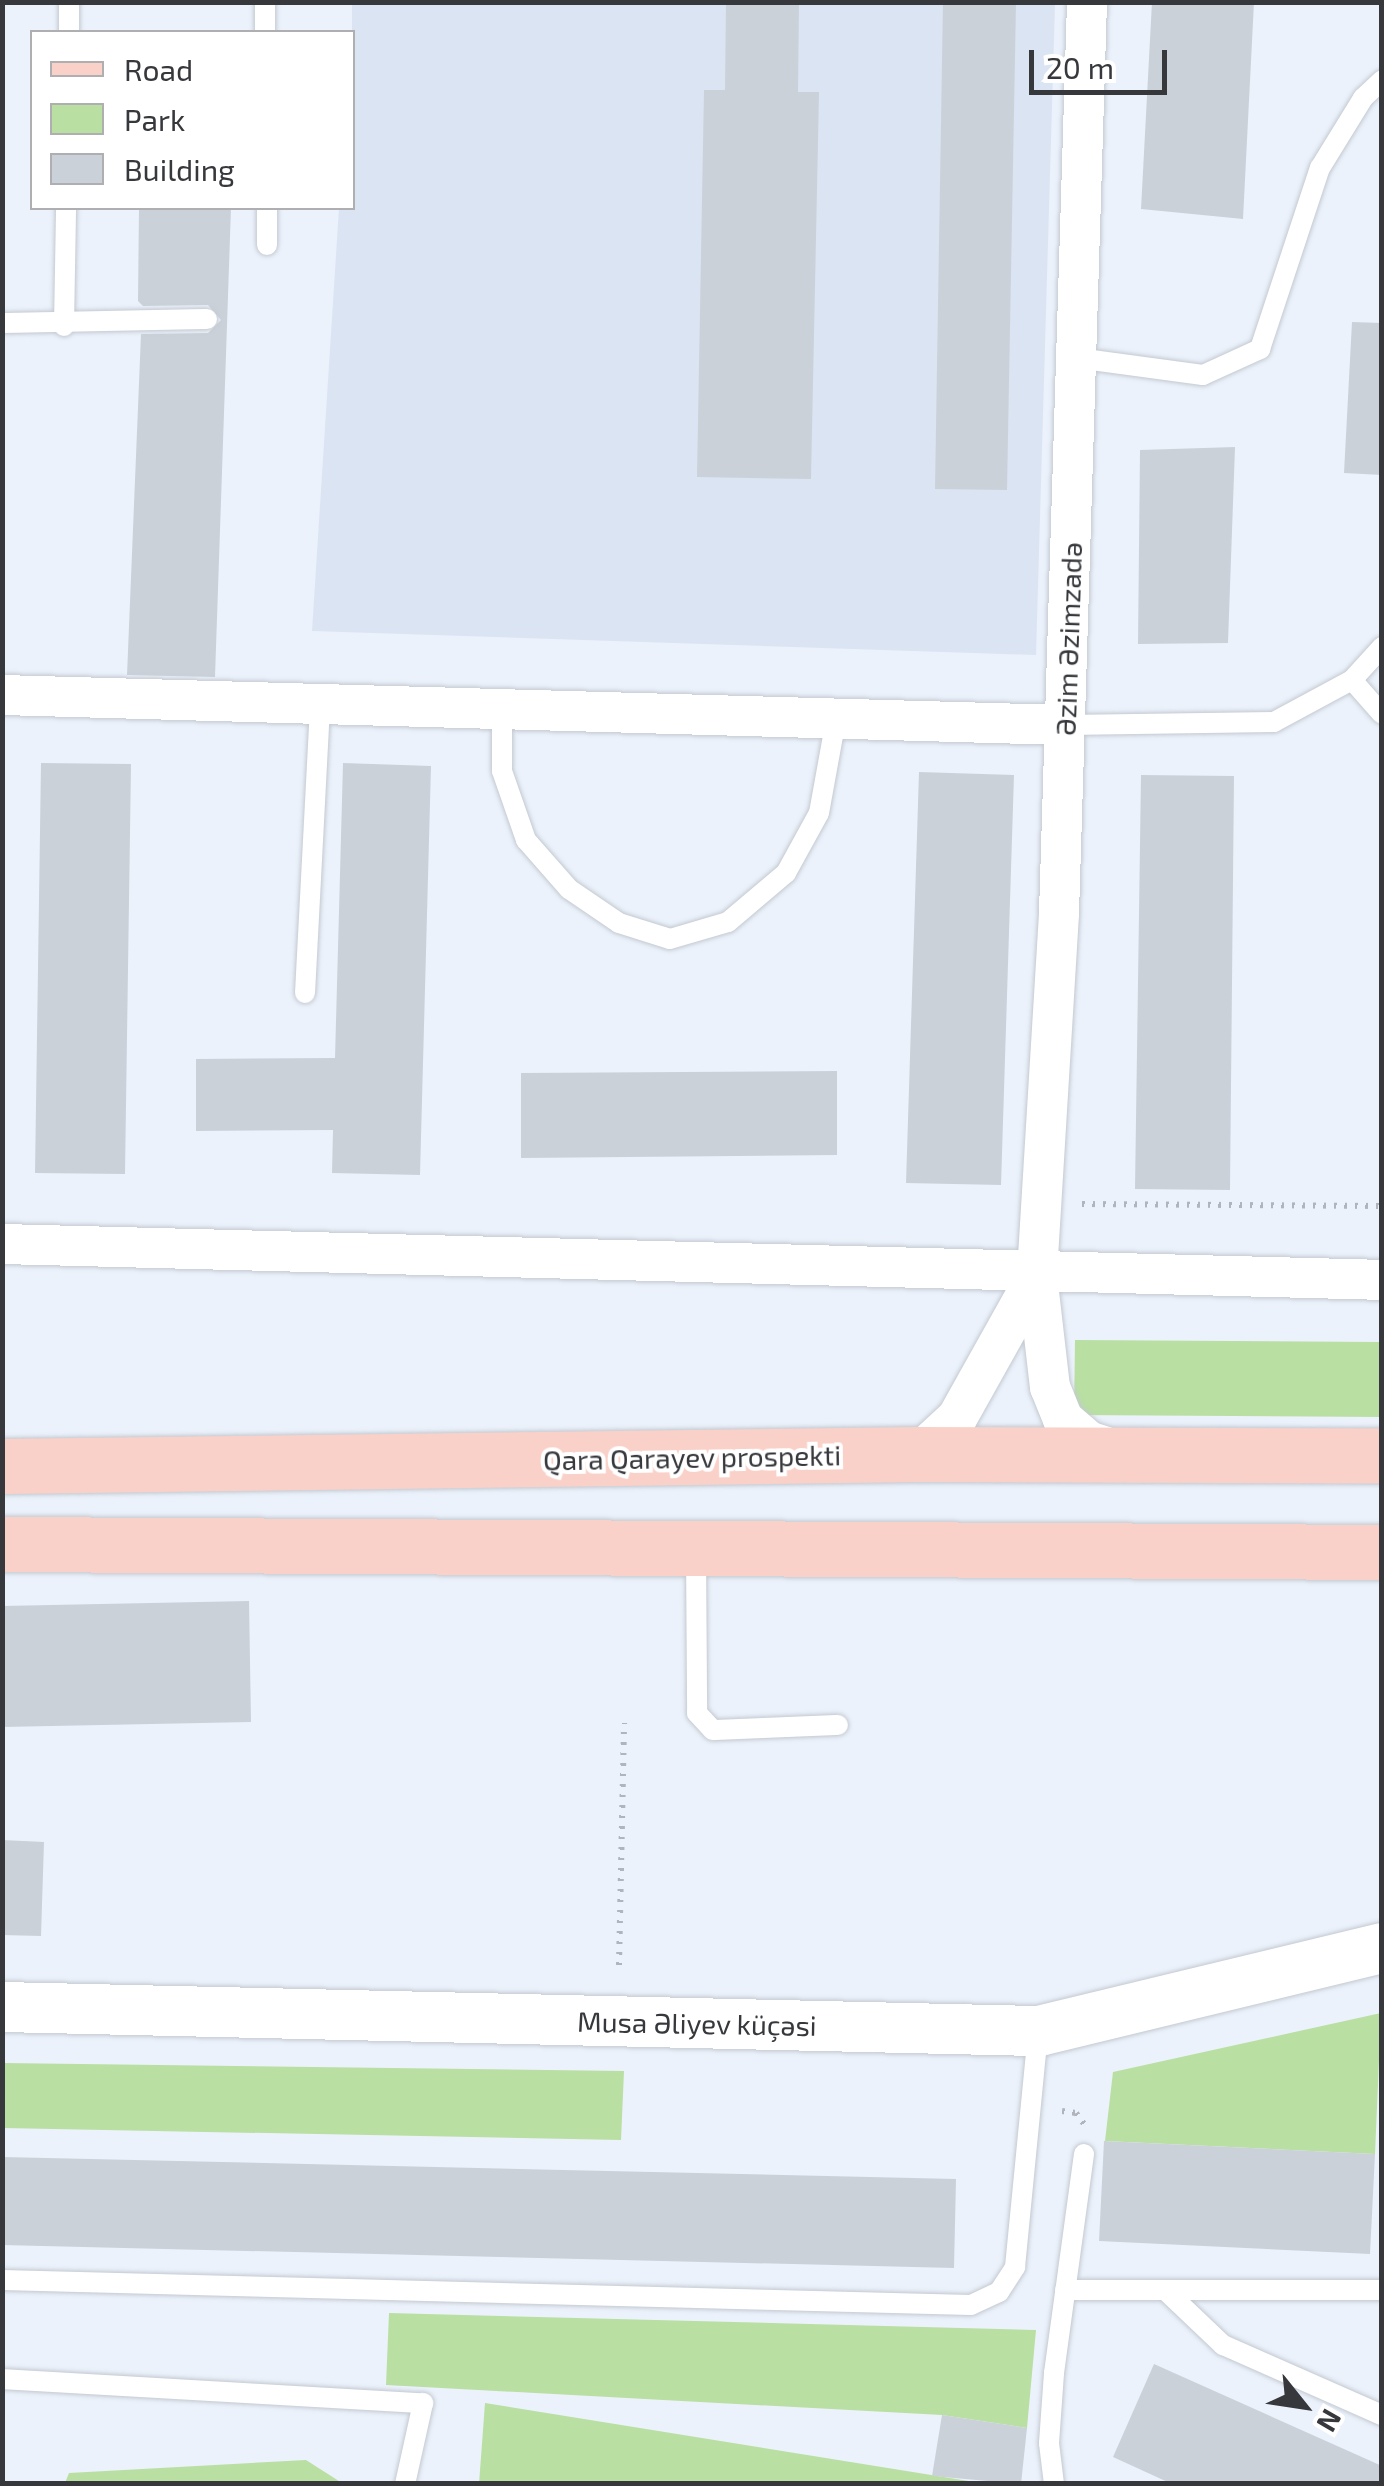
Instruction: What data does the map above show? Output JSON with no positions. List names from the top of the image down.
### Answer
{
  "streets": {
    "main road": ["Qara Qarayev prospekti"],
    "street": ["Əzim Əzimzadə", "Musa Əliyev küçəsi"]
  },
  "crossings": [
    ["Əzim Əzimzadə", "Qara Qarayev prospekti"]
  ],
  "legend": ["Road", "Park", "Building"],
  "scale_bar": "20 m",
  "north": "bottom right"
}
